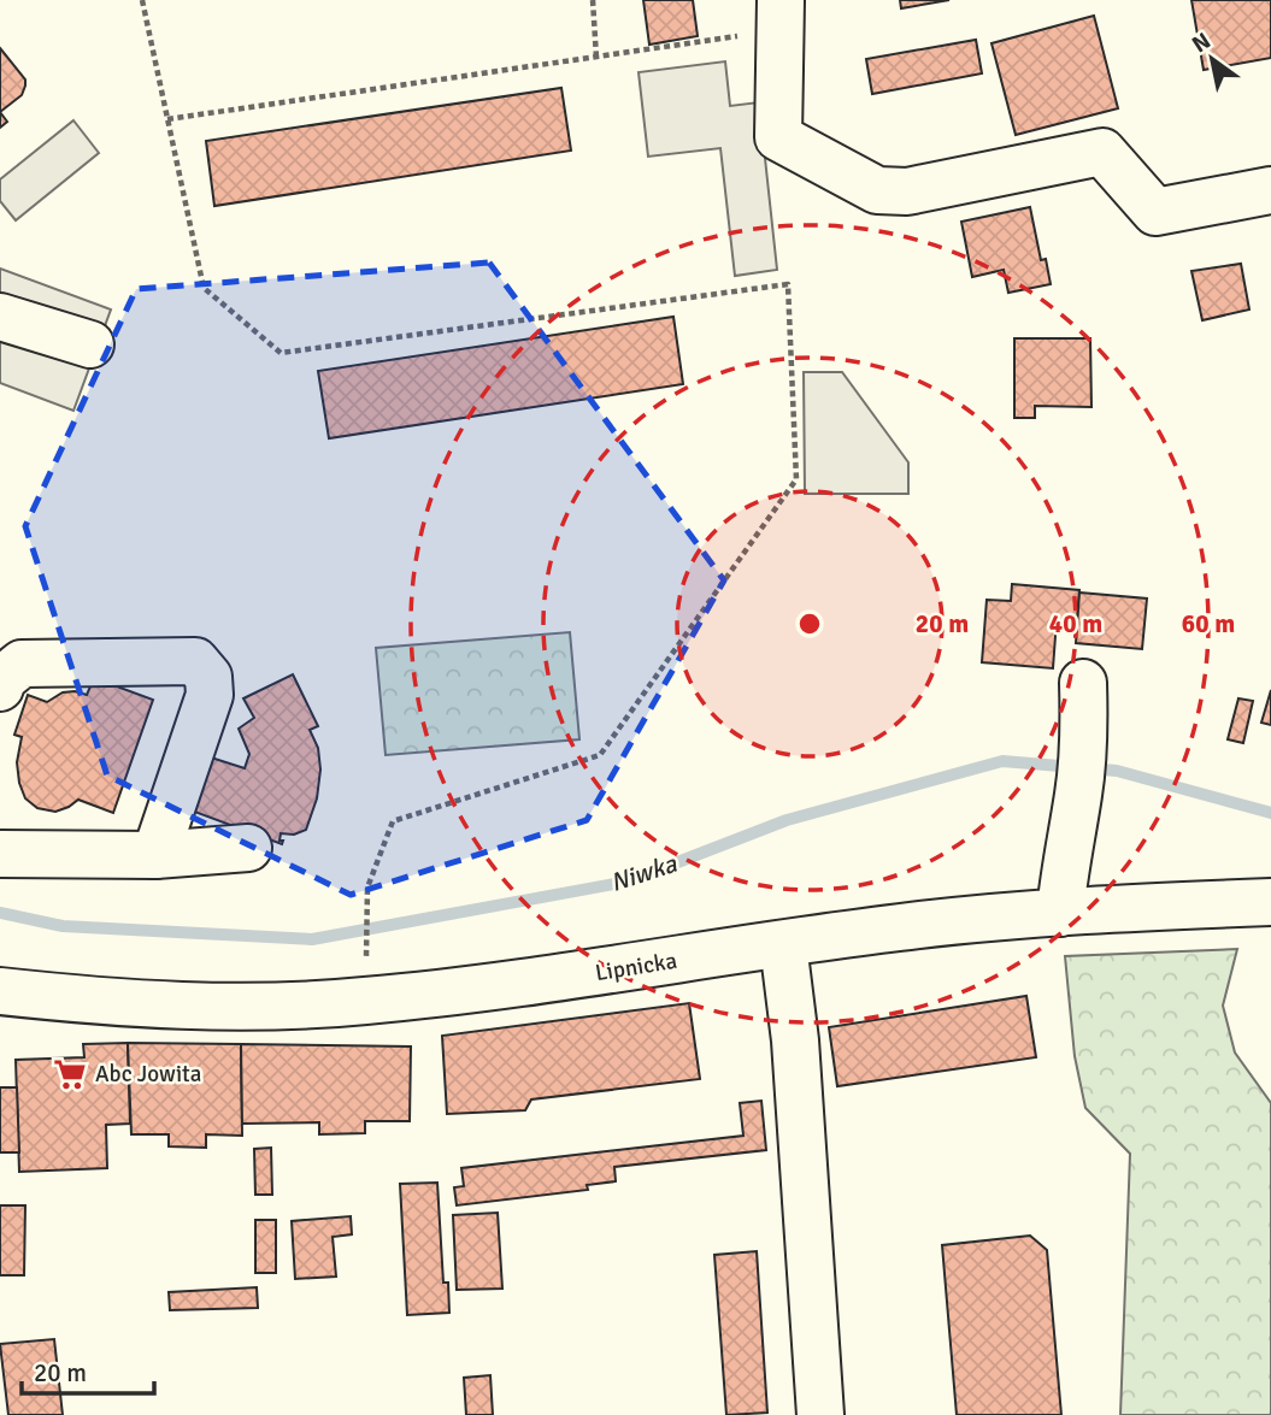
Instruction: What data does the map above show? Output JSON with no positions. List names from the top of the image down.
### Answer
{
  "streets": {
    "street": ["Lipnicka"]
  },
  "water": ["Niwka"],
  "places": {
    "supermarket": ["Abc Jowita"]
  },
  "scale_bar": "20 m",
  "north": "top left",
  "rings": ["20 m", "40 m", "60 m"]
}
